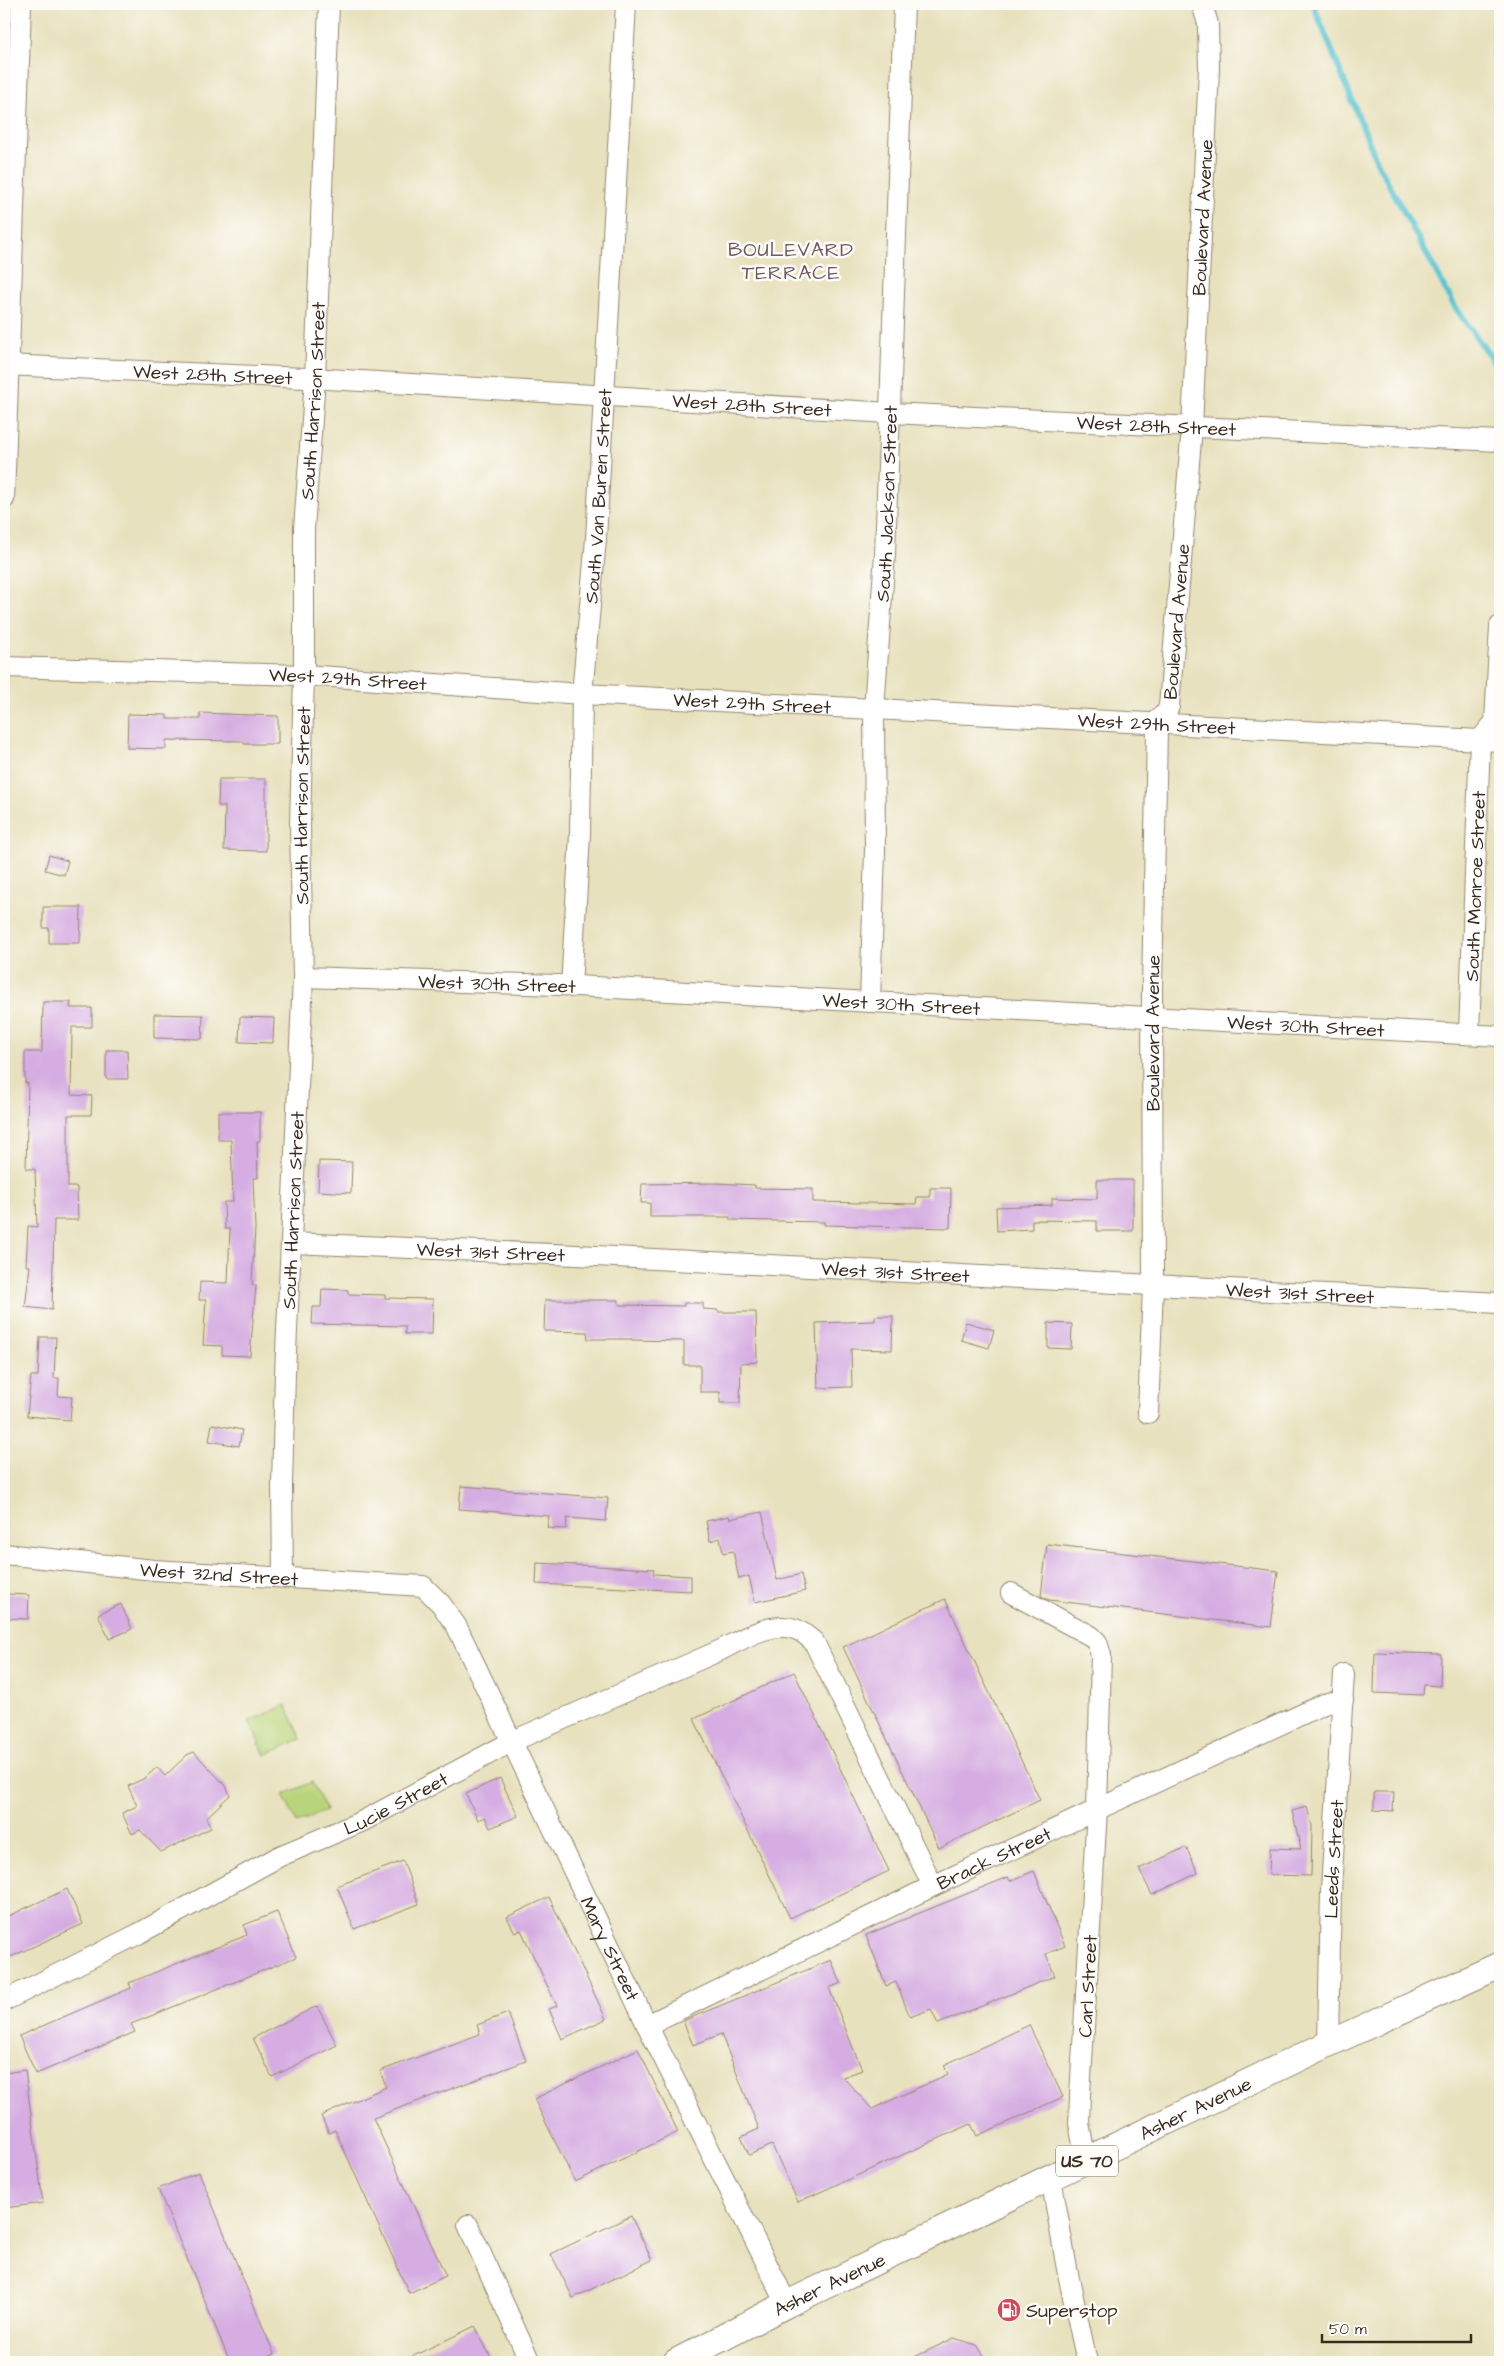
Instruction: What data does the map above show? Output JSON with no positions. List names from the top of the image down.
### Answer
{
  "streets": {
    "main road": ["Asher Avenue", "US 70"],
    "street": [
      "Boulevard Avenue",
      "West 28th Street",
      "South Harrison Street",
      "South Van Buren Street",
      "South Jackson Street",
      "West 29th Street",
      "South Monroe Street",
      "West 30th Street",
      "West 31st Street",
      "West 32nd Street",
      "Lucie Street",
      "Brack Street",
      "Leeds Street",
      "Mary Street",
      "Carl Street"
    ]
  },
  "crossings": [
    ["Boulevard Avenue", "West 28th Street"],
    ["Boulevard Avenue", "West 29th Street"],
    ["Boulevard Avenue", "West 30th Street"],
    ["Boulevard Avenue", "West 31st Street"],
    ["West 28th Street", "South Harrison Street"],
    ["West 28th Street", "South Van Buren Street"],
    ["West 28th Street", "South Jackson Street"],
    ["South Harrison Street", "West 29th Street"],
    ["South Harrison Street", "West 30th Street"],
    ["South Harrison Street", "West 31st Street"],
    ["South Harrison Street", "West 32nd Street"],
    ["South Van Buren Street", "West 29th Street"],
    ["South Van Buren Street", "West 30th Street"],
    ["South Jackson Street", "West 29th Street"],
    ["South Jackson Street", "West 30th Street"],
    ["West 29th Street", "South Monroe Street"],
    ["South Monroe Street", "West 30th Street"],
    ["West 32nd Street", "Mary Street"],
    ["Lucie Street", "Brack Street"],
    ["Lucie Street", "Mary Street"],
    ["Brack Street", "Leeds Street"],
    ["Brack Street", "Mary Street"],
    ["Brack Street", "Carl Street"],
    ["Leeds Street", "Asher Avenue"],
    ["Mary Street", "Asher Avenue"],
    ["Carl Street", "Asher Avenue"]
  ],
  "districts": ["BOULEVARD TERRACE"],
  "places": {
    "fuel station": ["Superstop"]
  },
  "scale_bar": "50 m"
}
